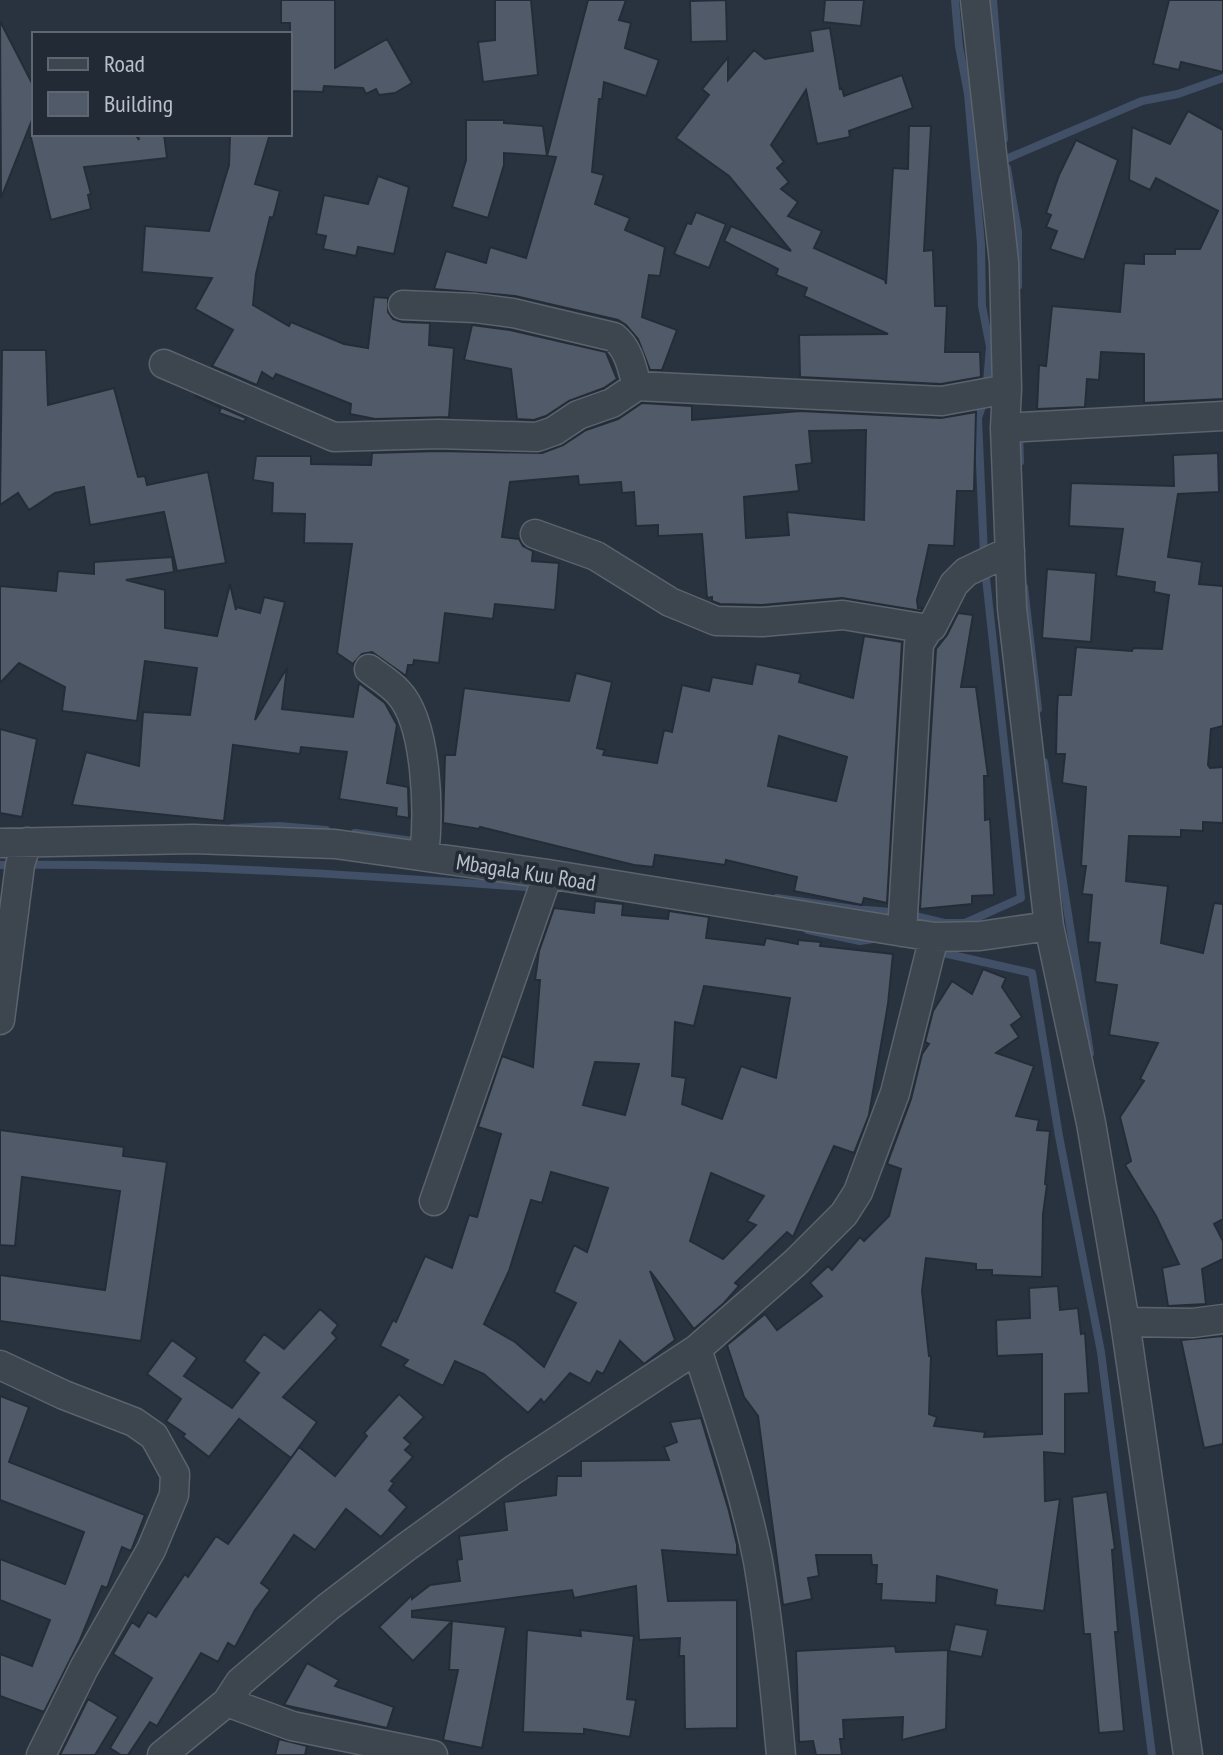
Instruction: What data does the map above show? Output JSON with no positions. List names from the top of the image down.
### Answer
{
  "streets": {
    "street": ["Mbagala Kuu Road"]
  },
  "legend": ["Road", "Building"]
}
